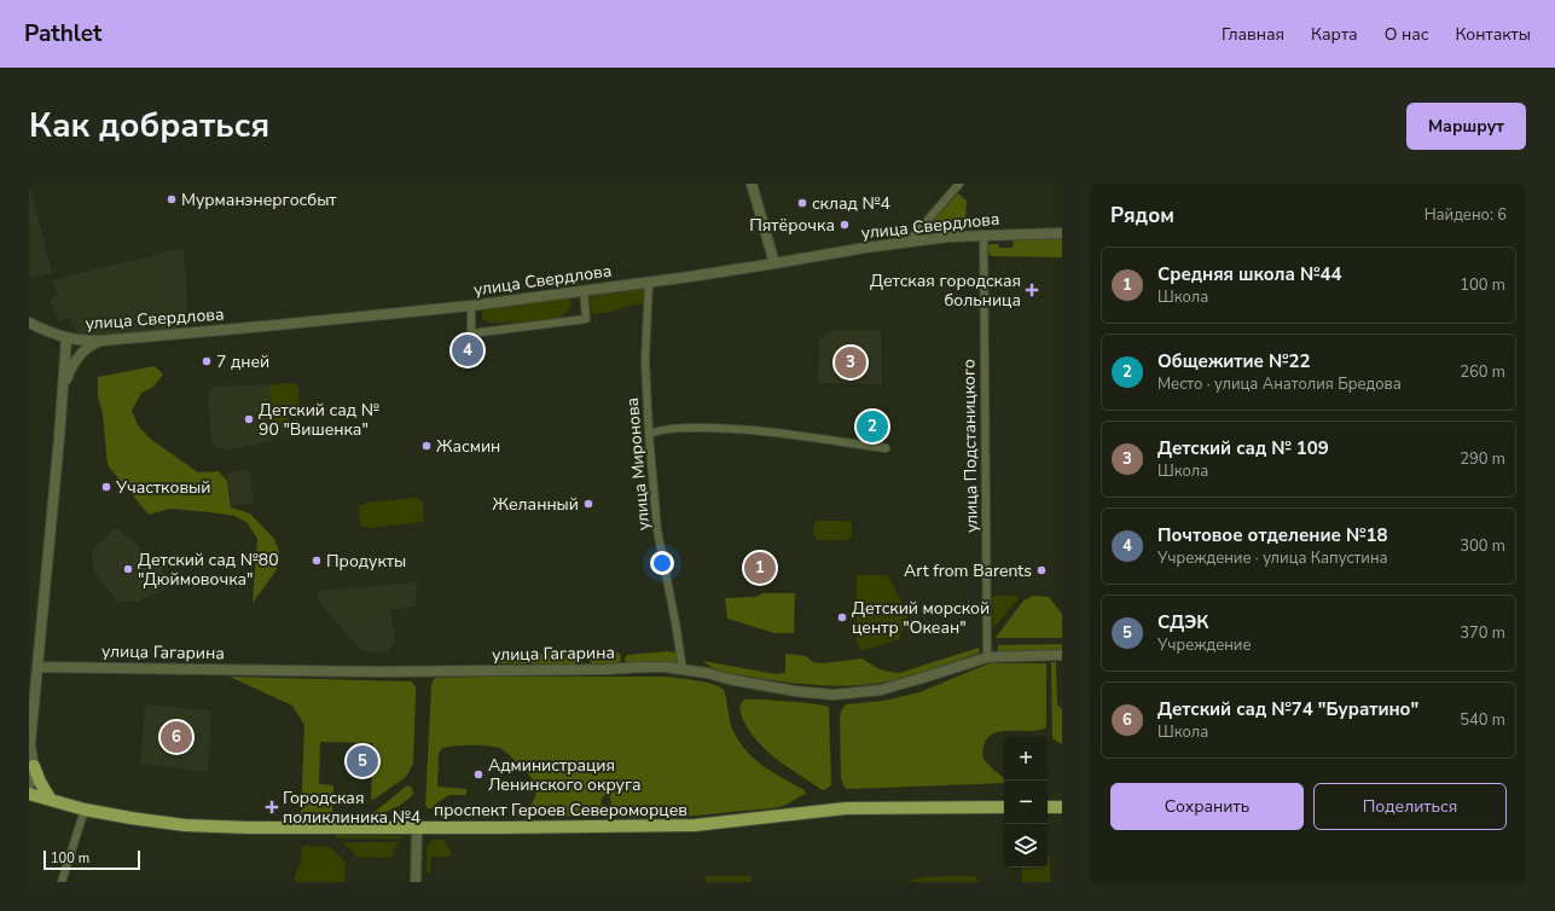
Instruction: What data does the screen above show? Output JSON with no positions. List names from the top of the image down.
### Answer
{
  "streets": {
    "main road": ["проспект Героев Североморцев"],
    "street": [
      "улица Свердлова",
      "улица Подстаницкого",
      "улица Миронова",
      "улица Гагарина"
    ]
  },
  "crossings": [
    ["улица Свердлова", "улица Подстаницкого"],
    ["улица Свердлова", "улица Миронова"],
    ["улица Подстаницкого", "улица Гагарина"],
    ["улица Миронова", "улица Гагарина"]
  ],
  "places": {
    "other": [
      "Мурманэнергосбыт",
      "склад №4",
      "Пятёрочка",
      "7 дней",
      "Детский сад № 90 \"Вишенка\"",
      "Жасмин",
      "Участковый",
      "Желанный",
      "Продукты",
      "Детский сад №80 \"Дюймовочка\"",
      "Art from Barents",
      "Детский морской центр \"Океан\"",
      "Администрация Ленинского округа"
    ],
    "health": ["Детская городская больница", "Городская поликлиника №4"]
  },
  "scale_bar": "100 m",
  "page": {
    "header": "Pathlet",
    "nav": [
      "Главная",
      "Карта",
      "О нас",
      "Контакты"
    ],
    "title": "Как добраться",
    "buttons": [
      "Маршрут",
      ["Сохранить", "Поделиться"]
    ],
    "heading": ["Рядом", "Найдено: 6"],
    "list": [
      {
        "mark": "1",
        "name": "Средняя школа №44",
        "note": "Школа",
        "value": "100 m"
      },
      {
        "mark": "2",
        "name": "Общежитие №22",
        "note": "Место · улица Анатолия Бредова",
        "value": "260 m"
      },
      {
        "mark": "3",
        "name": "Детский сад № 109",
        "note": "Школа",
        "value": "290 m"
      },
      {
        "mark": "4",
        "name": "Почтовое отделение №18",
        "note": "Учреждение · улица Капустина",
        "value": "300 m"
      },
      {
        "mark": "5",
        "name": "СДЭК",
        "note": "Учреждение",
        "value": "370 m"
      },
      {
        "mark": "6",
        "name": "Детский сад №74 \"Буратино\"",
        "note": "Школа",
        "value": "540 m"
      }
    ],
    "pins": [
      "4",
      "3",
      "2",
      "1",
      "6",
      "5"
    ],
    "map_buttons": ["+", "−"],
    "scale": "100 m"
  }
}
